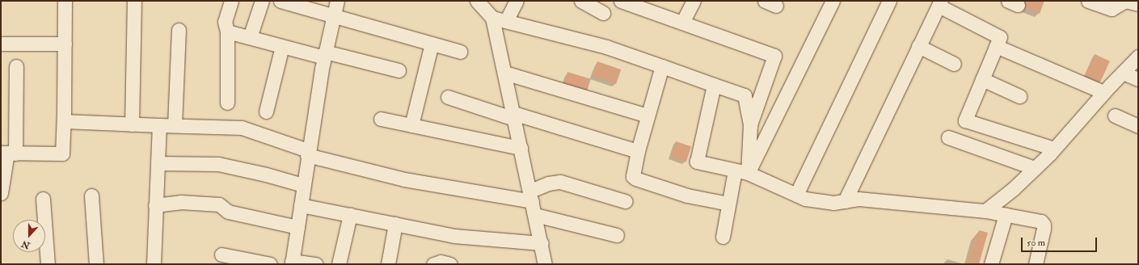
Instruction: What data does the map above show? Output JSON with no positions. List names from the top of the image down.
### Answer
{
  "scale_bar": "50 m",
  "north": "bottom"
}
